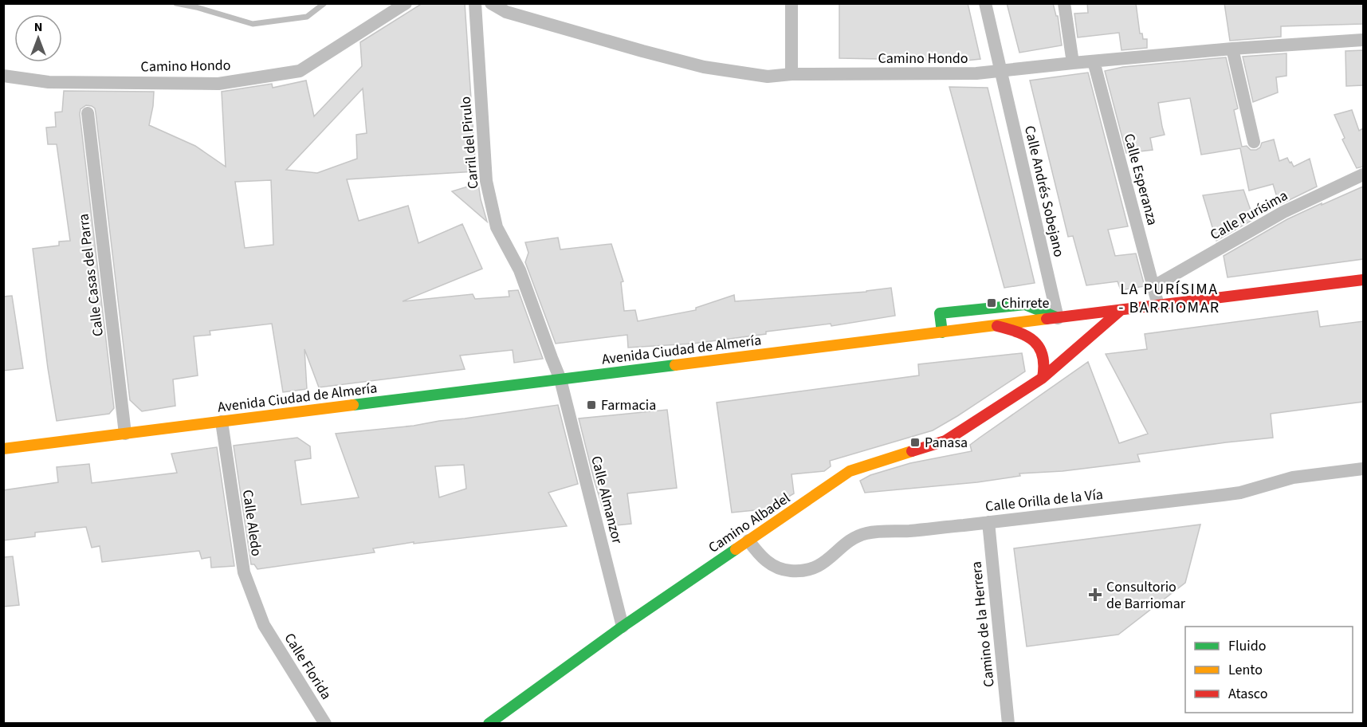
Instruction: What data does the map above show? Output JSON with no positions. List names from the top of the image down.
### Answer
{
  "streets": {
    "main road": ["Avenida Ciudad de Almería", "Camino Albadel"],
    "street": [
      "Camino Hondo",
      "Carril del Pirulo",
      "Calle Esperanza",
      "Calle Andrés Sobejano",
      "Calle Purísima",
      "Calle Casas del Parra",
      "Calle Almanzor",
      "Calle Orilla de la Vía",
      "Calle Aledo",
      "Camino de la Herrera",
      "Calle Florida"
    ]
  },
  "crossings": [
    ["Camino Hondo", "Calle Esperanza"],
    ["Camino Hondo", "Calle Andrés Sobejano"],
    ["Carril del Pirulo", "Avenida Ciudad de Almería"],
    ["Carril del Pirulo", "Calle Almanzor"],
    ["Calle Esperanza", "Calle Purísima"],
    ["Calle Esperanza", "Avenida Ciudad de Almería"],
    ["Calle Andrés Sobejano", "Avenida Ciudad de Almería"],
    ["Calle Casas del Parra", "Avenida Ciudad de Almería"],
    ["Avenida Ciudad de Almería", "Calle Almanzor"],
    ["Avenida Ciudad de Almería", "Calle Aledo"],
    ["Avenida Ciudad de Almería", "Camino Albadel"],
    ["Calle Almanzor", "Camino Albadel"],
    ["Calle Orilla de la Vía", "Camino Albadel"],
    ["Calle Orilla de la Vía", "Camino de la Herrera"],
    ["Calle Aledo", "Calle Florida"]
  ],
  "districts": ["LA PURÍSIMA - BARRIOMAR"],
  "places": {
    "transit": ["Chirrete", "Farmacia", "Panasa"],
    "health": ["Consultorio de Barriomar"]
  },
  "legend": ["Fluido", "Lento", "Atasco"],
  "north": "top"
}
